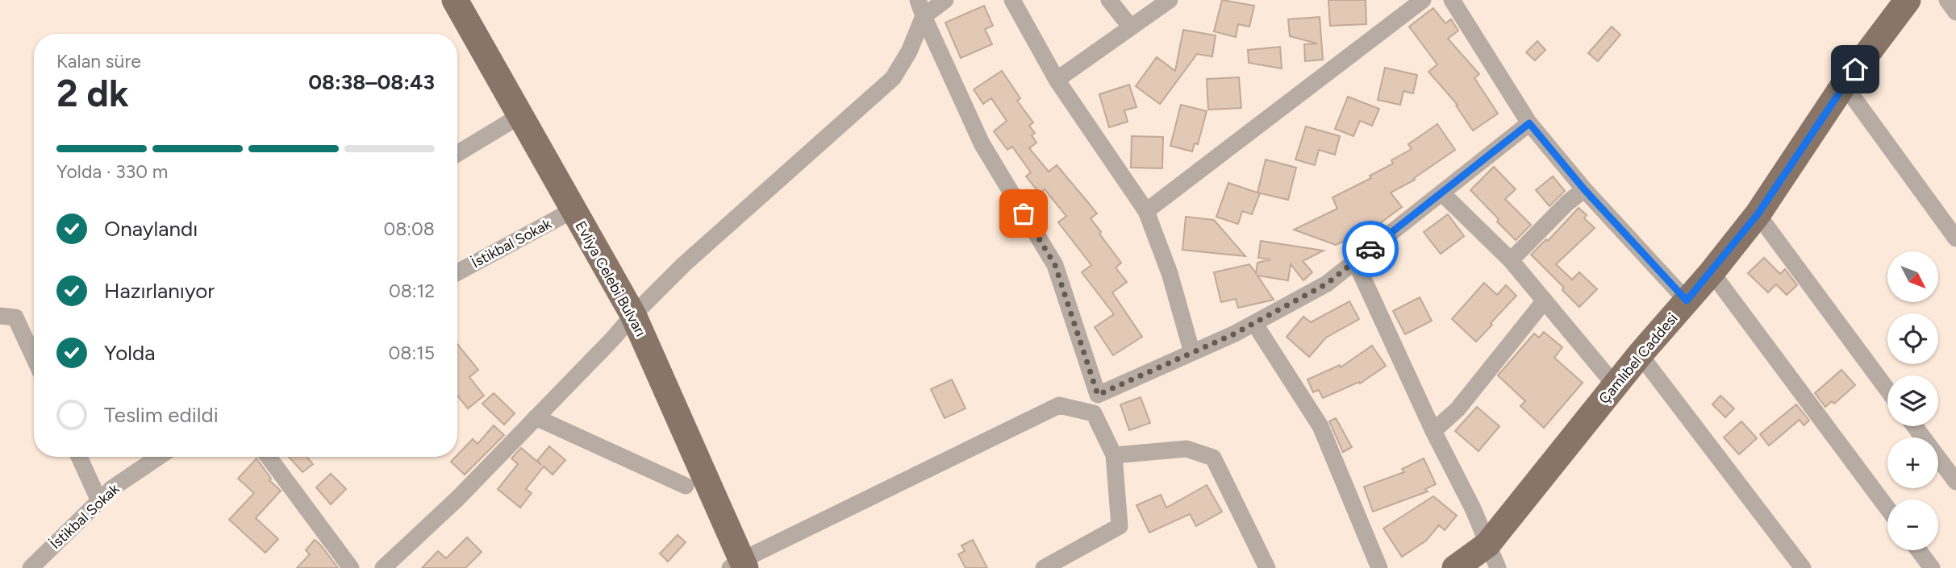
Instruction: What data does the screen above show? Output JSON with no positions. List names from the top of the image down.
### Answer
{
  "streets": {
    "main road": ["Evliya Celebi Bulvarı", "Çamlıbel Caddesi"],
    "street": ["İstikbal Sokak"]
  },
  "crossings": [
    ["İstikbal Sokak", "Evliya Celebi Bulvarı"]
  ],
  "north": "bottom right",
  "page": {
    "heading": ["2 dk", "Kalan süre", "08:38–08:43"],
    "bar": "Yolda · 330 m",
    "list": [
      ["Onaylandı", "08:08"],
      ["Hazırlanıyor", "08:12"],
      ["Yolda", "08:15"],
      "Teslim edildi"
    ],
    "map_buttons": ["+", "−"]
  }
}
